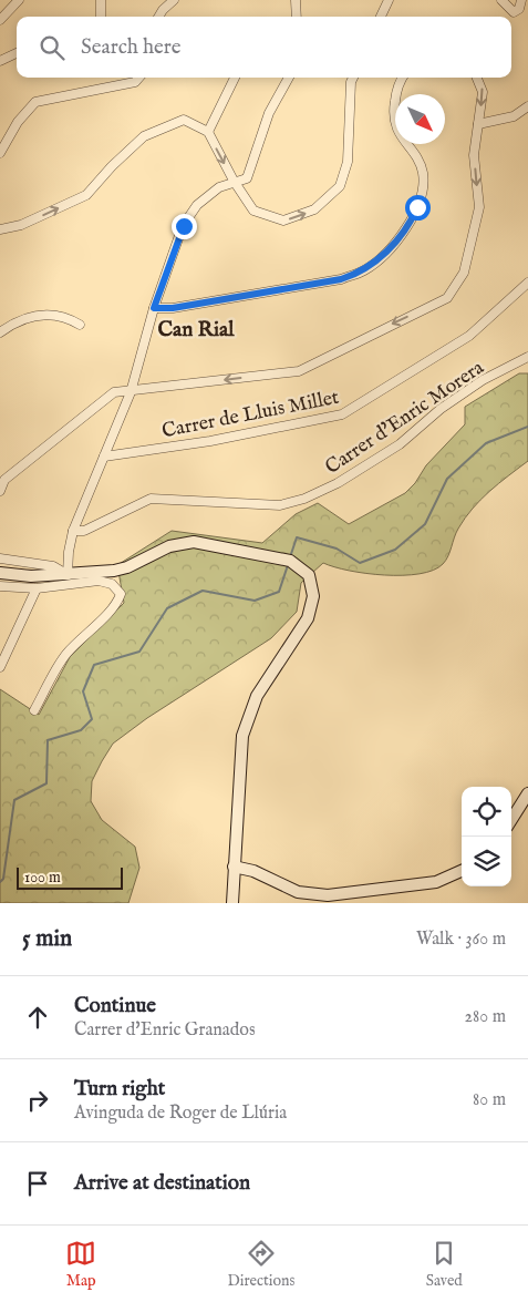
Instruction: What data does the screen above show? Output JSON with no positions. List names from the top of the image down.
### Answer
{
  "streets": {
    "street": ["Carrer de Lluis Millet", "Carrer d'Enric Morera"]
  },
  "districts": ["Can Rial"],
  "scale_bar": "100 m",
  "north": "bottom right",
  "page": {
    "search": "Search here",
    "scale": "100 m",
    "heading": ["5 min", "Walk · 360 m"],
    "list": [
      ["Continue", "Carrer d'Enric Granados", "280 m"],
      ["Turn right", "Avinguda de Roger de Llúria", "80 m"],
      "Arrive at destination"
    ],
    "nav": ["Map", "Directions", "Saved"]
  }
}
